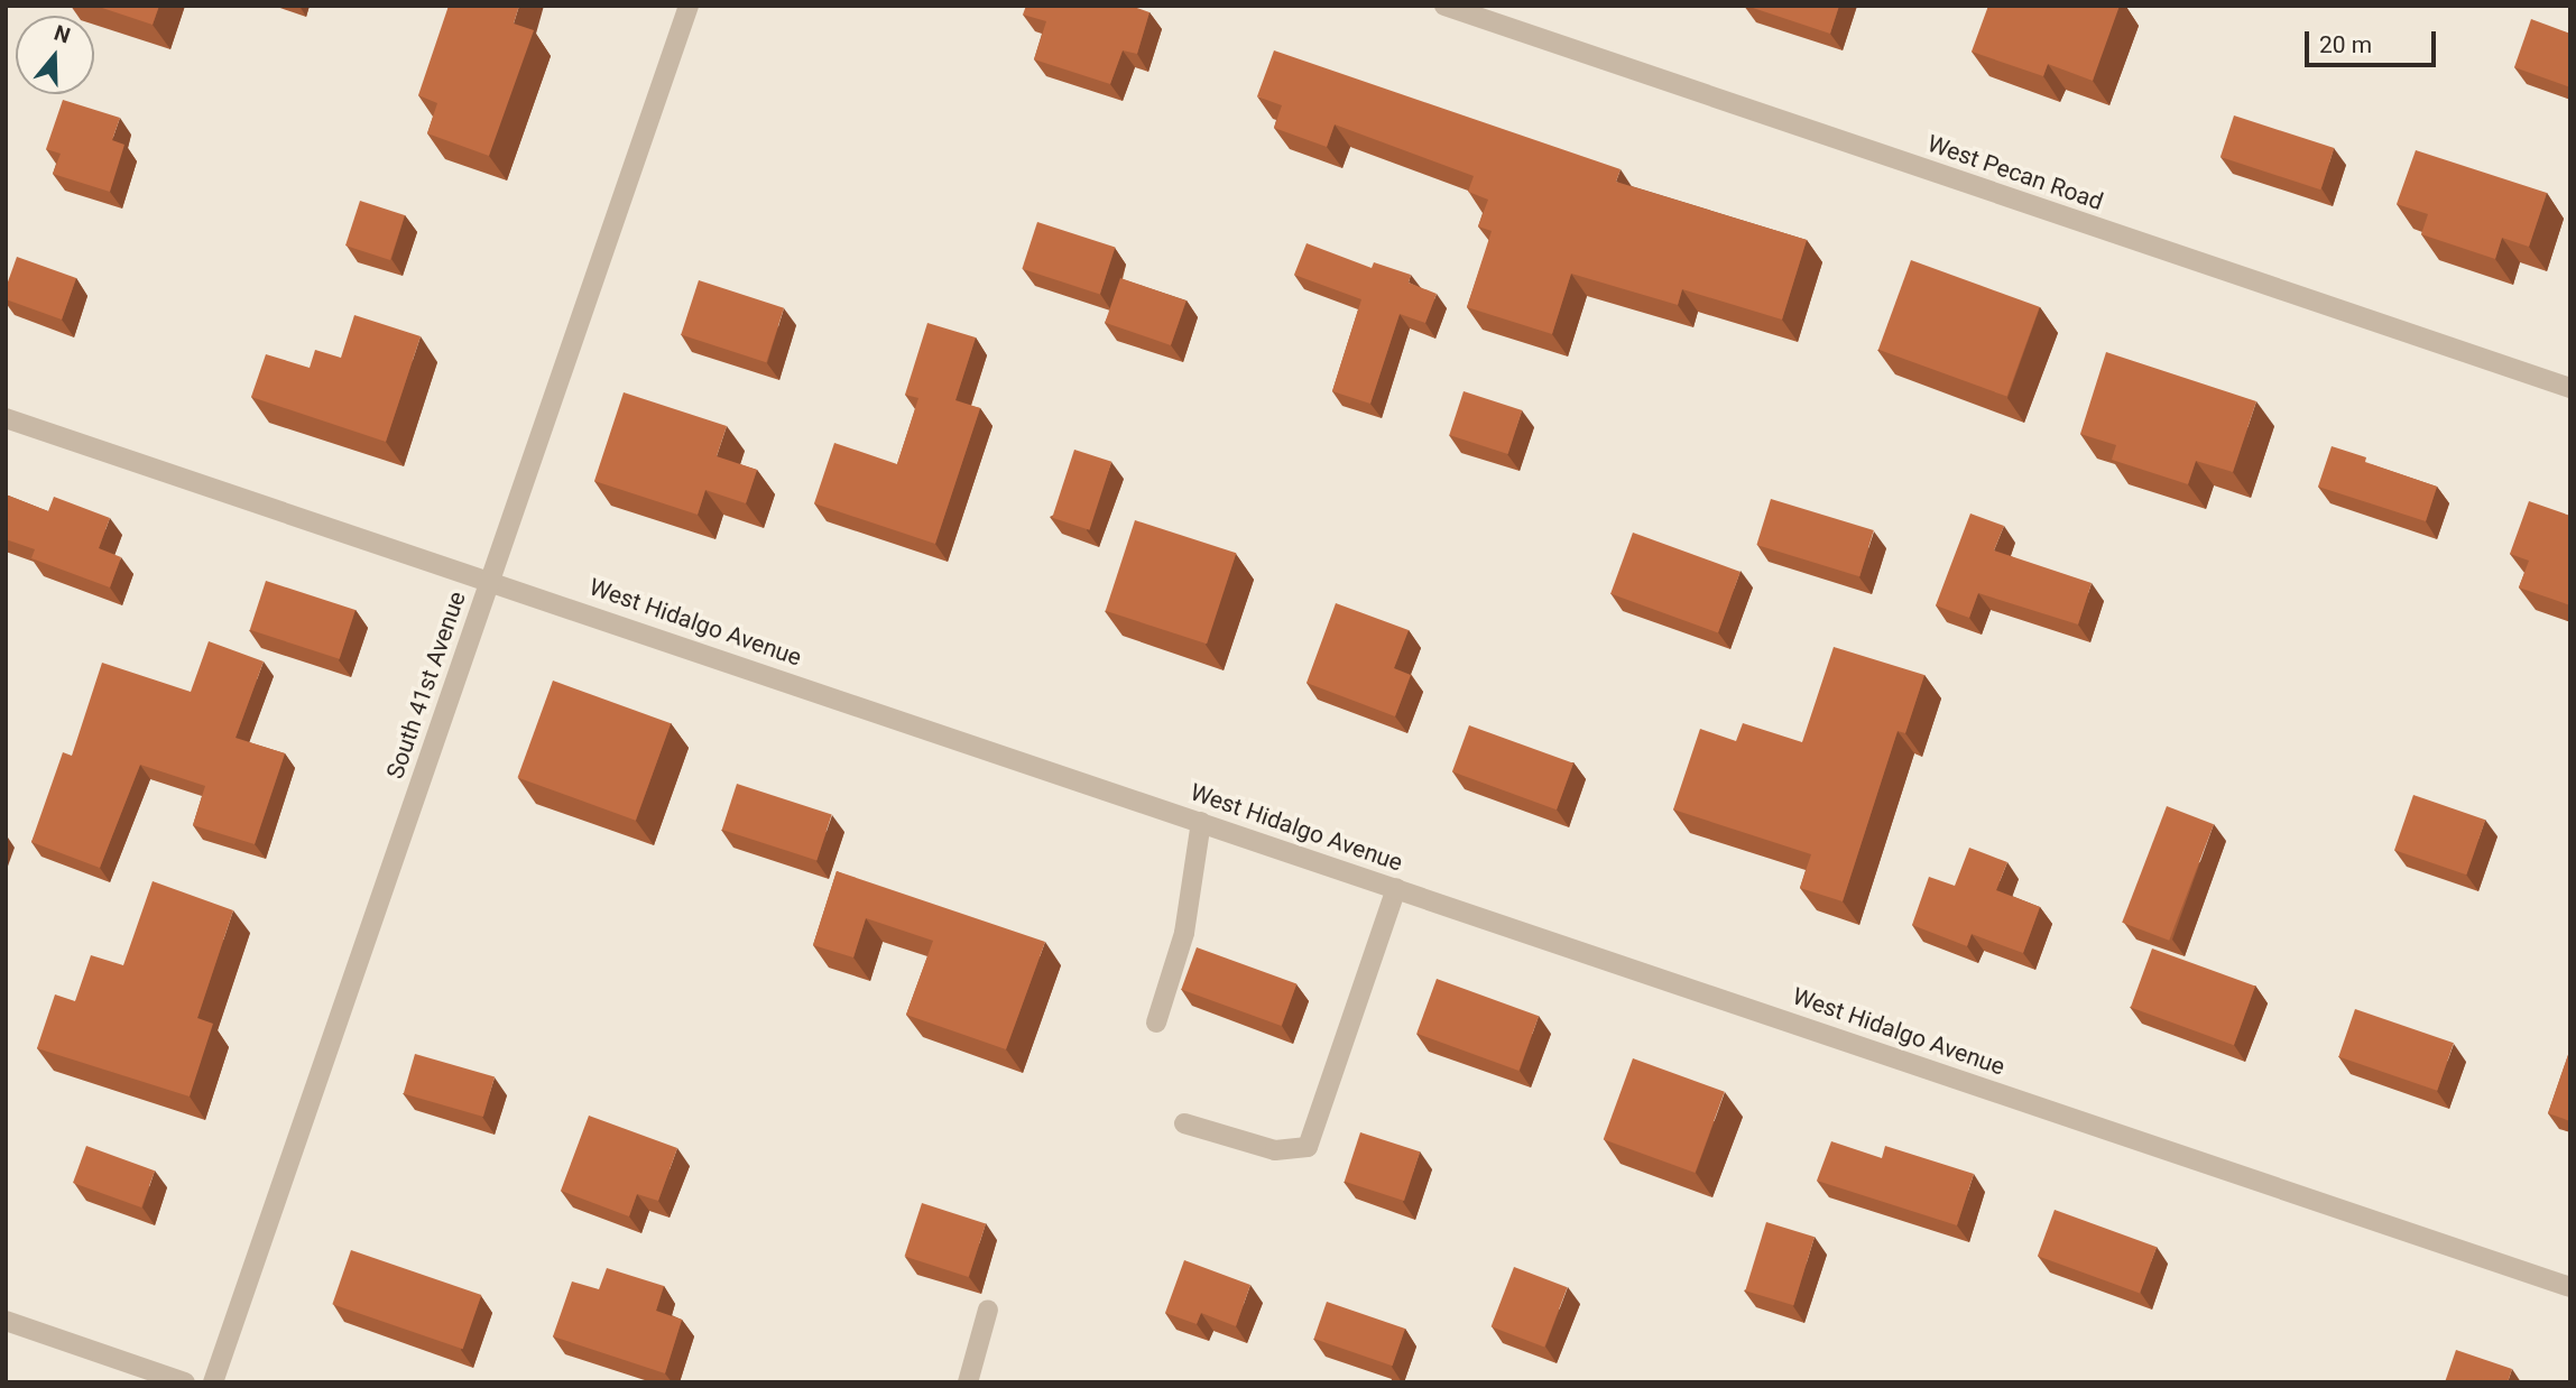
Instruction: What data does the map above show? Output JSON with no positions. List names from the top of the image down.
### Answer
{
  "streets": {
    "street": ["West Pecan Road", "West Hidalgo Avenue", "South 41st Avenue"]
  },
  "crossings": [
    ["West Hidalgo Avenue", "South 41st Avenue"]
  ],
  "scale_bar": "20 m",
  "north": "top"
}
